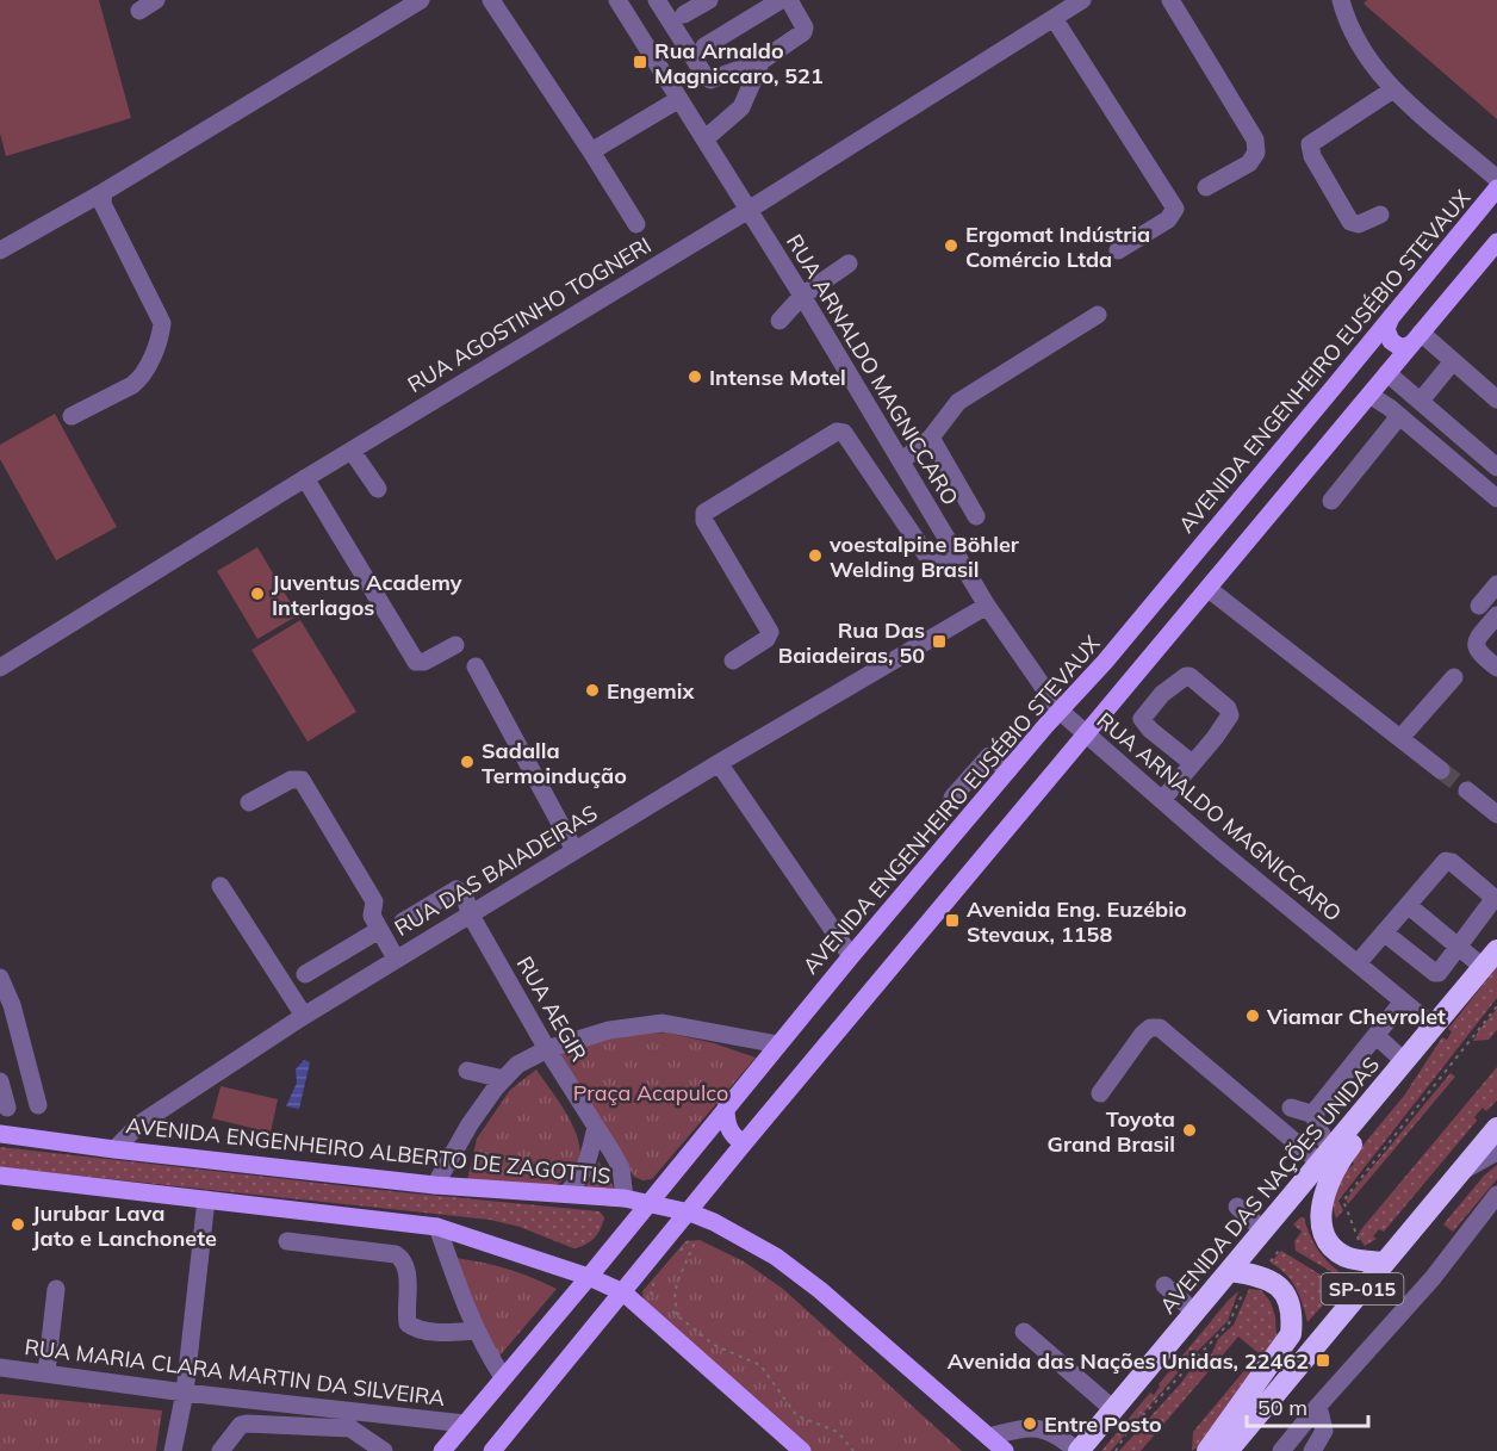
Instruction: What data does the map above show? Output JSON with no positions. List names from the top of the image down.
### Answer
{
  "streets": {
    "highway": ["AVENIDA DAS NAÇÕES UNIDAS", "SP-015"],
    "main road": ["AVENIDA ENGENHEIRO EUSÉBIO STEVAUX", "AVENIDA ENGENHEIRO ALBERTO DE ZAGOTTIS"],
    "street": [
      "RUA AGOSTINHO TOGNERI",
      "RUA ARNALDO MAGNICCARO",
      "RUA DAS BAIADEIRAS",
      "RUA AEGIR",
      "RUA MARIA CLARA MARTIN DA SILVEIRA"
    ]
  },
  "crossings": [
    ["RUA AGOSTINHO TOGNERI", "RUA ARNALDO MAGNICCARO"],
    ["AVENIDA ENGENHEIRO EUSÉBIO STEVAUX", "RUA ARNALDO MAGNICCARO"],
    ["AVENIDA ENGENHEIRO EUSÉBIO STEVAUX", "AVENIDA ENGENHEIRO ALBERTO DE ZAGOTTIS"],
    ["AVENIDA ENGENHEIRO EUSÉBIO STEVAUX", "RUA MARIA CLARA MARTIN DA SILVEIRA"],
    ["RUA ARNALDO MAGNICCARO", "RUA DAS BAIADEIRAS"],
    ["RUA ARNALDO MAGNICCARO", "AVENIDA DAS NAÇÕES UNIDAS"],
    ["RUA DAS BAIADEIRAS", "RUA AEGIR"],
    ["RUA DAS BAIADEIRAS", "AVENIDA ENGENHEIRO ALBERTO DE ZAGOTTIS"],
    ["RUA AEGIR", "AVENIDA ENGENHEIRO ALBERTO DE ZAGOTTIS"]
  ],
  "parks": ["Praça Acapulco"],
  "places": {
    "transit": [
      "Rua Arnaldo Magniccaro, 521",
      "Rua Das Baiadeiras, 50",
      "Avenida Eng. Euzébio Stevaux, 1158",
      "Avenida das Nações Unidas, 22462"
    ],
    "other": [
      "Ergomat Indústria Comércio Ltda",
      "Intense Motel",
      "voestalpine Böhler Welding Brasil",
      "Juventus Academy Interlagos",
      "Engemix",
      "Sadalla Termoindução",
      "Viamar Chevrolet",
      "Toyota Grand Brasil",
      "Jurubar Lava Jato e Lanchonete",
      "Entre Posto"
    ]
  },
  "scale_bar": "50 m"
}
